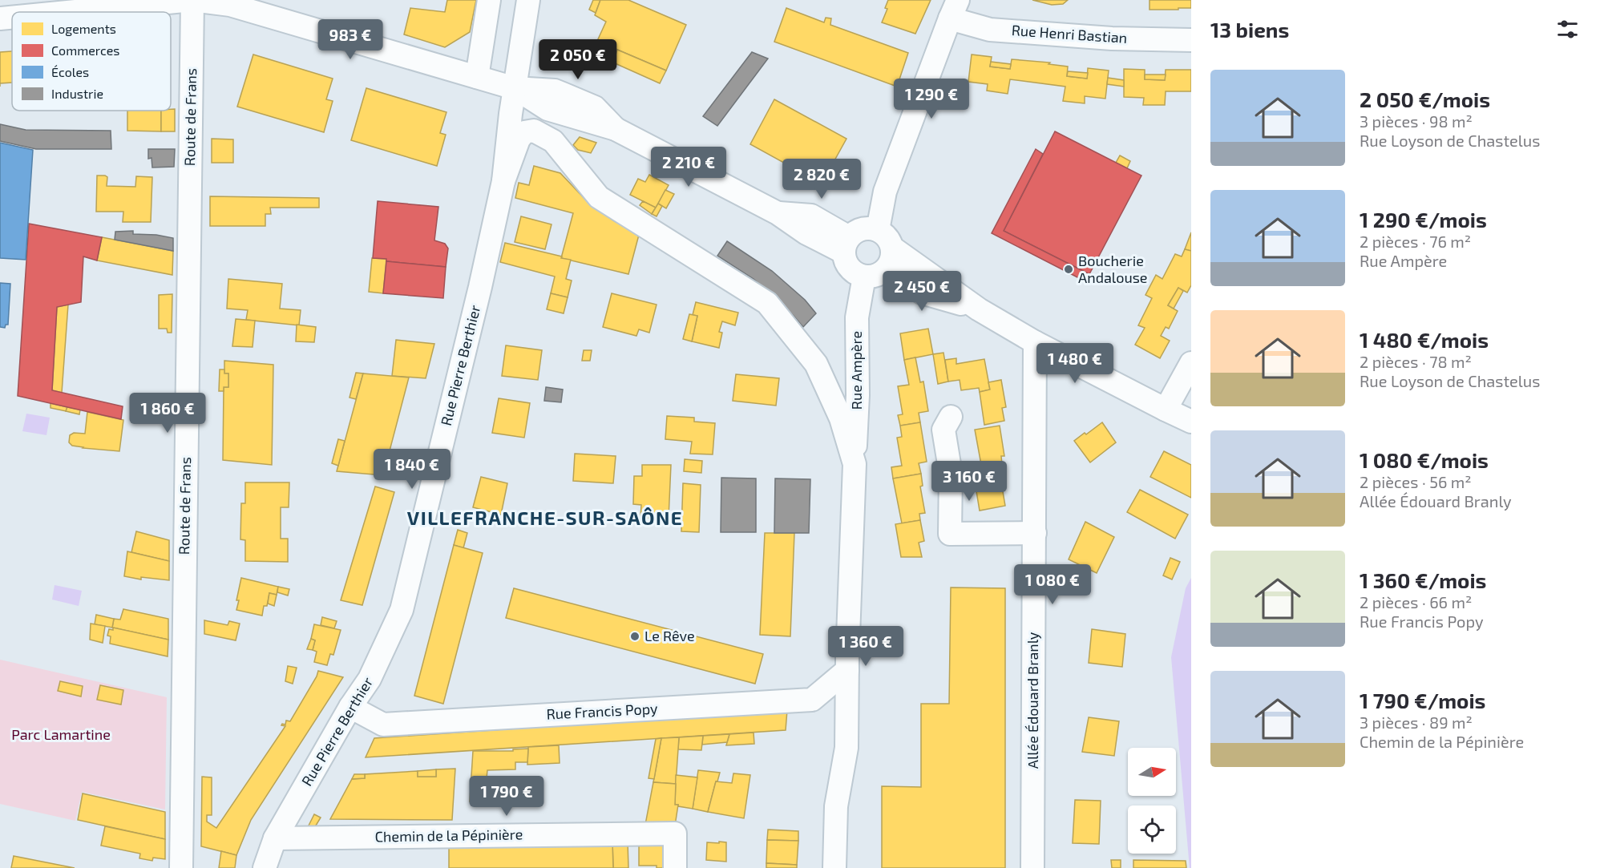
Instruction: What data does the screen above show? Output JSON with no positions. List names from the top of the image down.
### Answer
{
  "streets": {
    "street": [
      "Rue Henri Bastian",
      "Route de Frans",
      "Rue Pierre Berthier",
      "Rue Ampère",
      "Allée Édouard Branly",
      "Rue Francis Popy",
      "Chemin de la Pépinière"
    ]
  },
  "crossings": [
    ["Rue Pierre Berthier", "Rue Francis Popy"],
    ["Rue Pierre Berthier", "Chemin de la Pépinière"],
    ["Rue Ampère", "Rue Francis Popy"]
  ],
  "districts": ["VILLEFRANCHE-SUR-SAÔNE"],
  "parks": ["Parc Lamartine"],
  "places": ["Boucherie Andalouse", "Le Rêve"],
  "legend": [
    "Logements",
    "Commerces",
    "Écoles",
    "Industrie"
  ],
  "north": "right",
  "page": {
    "heading": "13 biens",
    "price": [
      "983 €",
      "2 050 €",
      "1 290 €",
      "2 210 €",
      "2 820 €",
      "2 450 €",
      "1 480 €",
      "1 860 €",
      "1 840 €",
      "3 160 €",
      "1 080 €",
      "1 360 €",
      "1 790 €"
    ],
    "list": [
      {
        "name": "2 050 €/mois",
        "note": "3 pièces · 98 m² · Rue Loyson de Chastelus"
      },
      {
        "name": "1 290 €/mois",
        "note": "2 pièces · 76 m² · Rue Ampère"
      },
      {
        "name": "1 480 €/mois",
        "note": "2 pièces · 78 m² · Rue Loyson de Chastelus"
      },
      {
        "name": "1 080 €/mois",
        "note": "2 pièces · 56 m² · Allée Édouard Branly"
      },
      {
        "name": "1 360 €/mois",
        "note": "2 pièces · 66 m² · Rue Francis Popy"
      },
      {
        "name": "1 790 €/mois",
        "note": "3 pièces · 89 m² · Chemin de la Pépinière"
      }
    ]
  }
}
